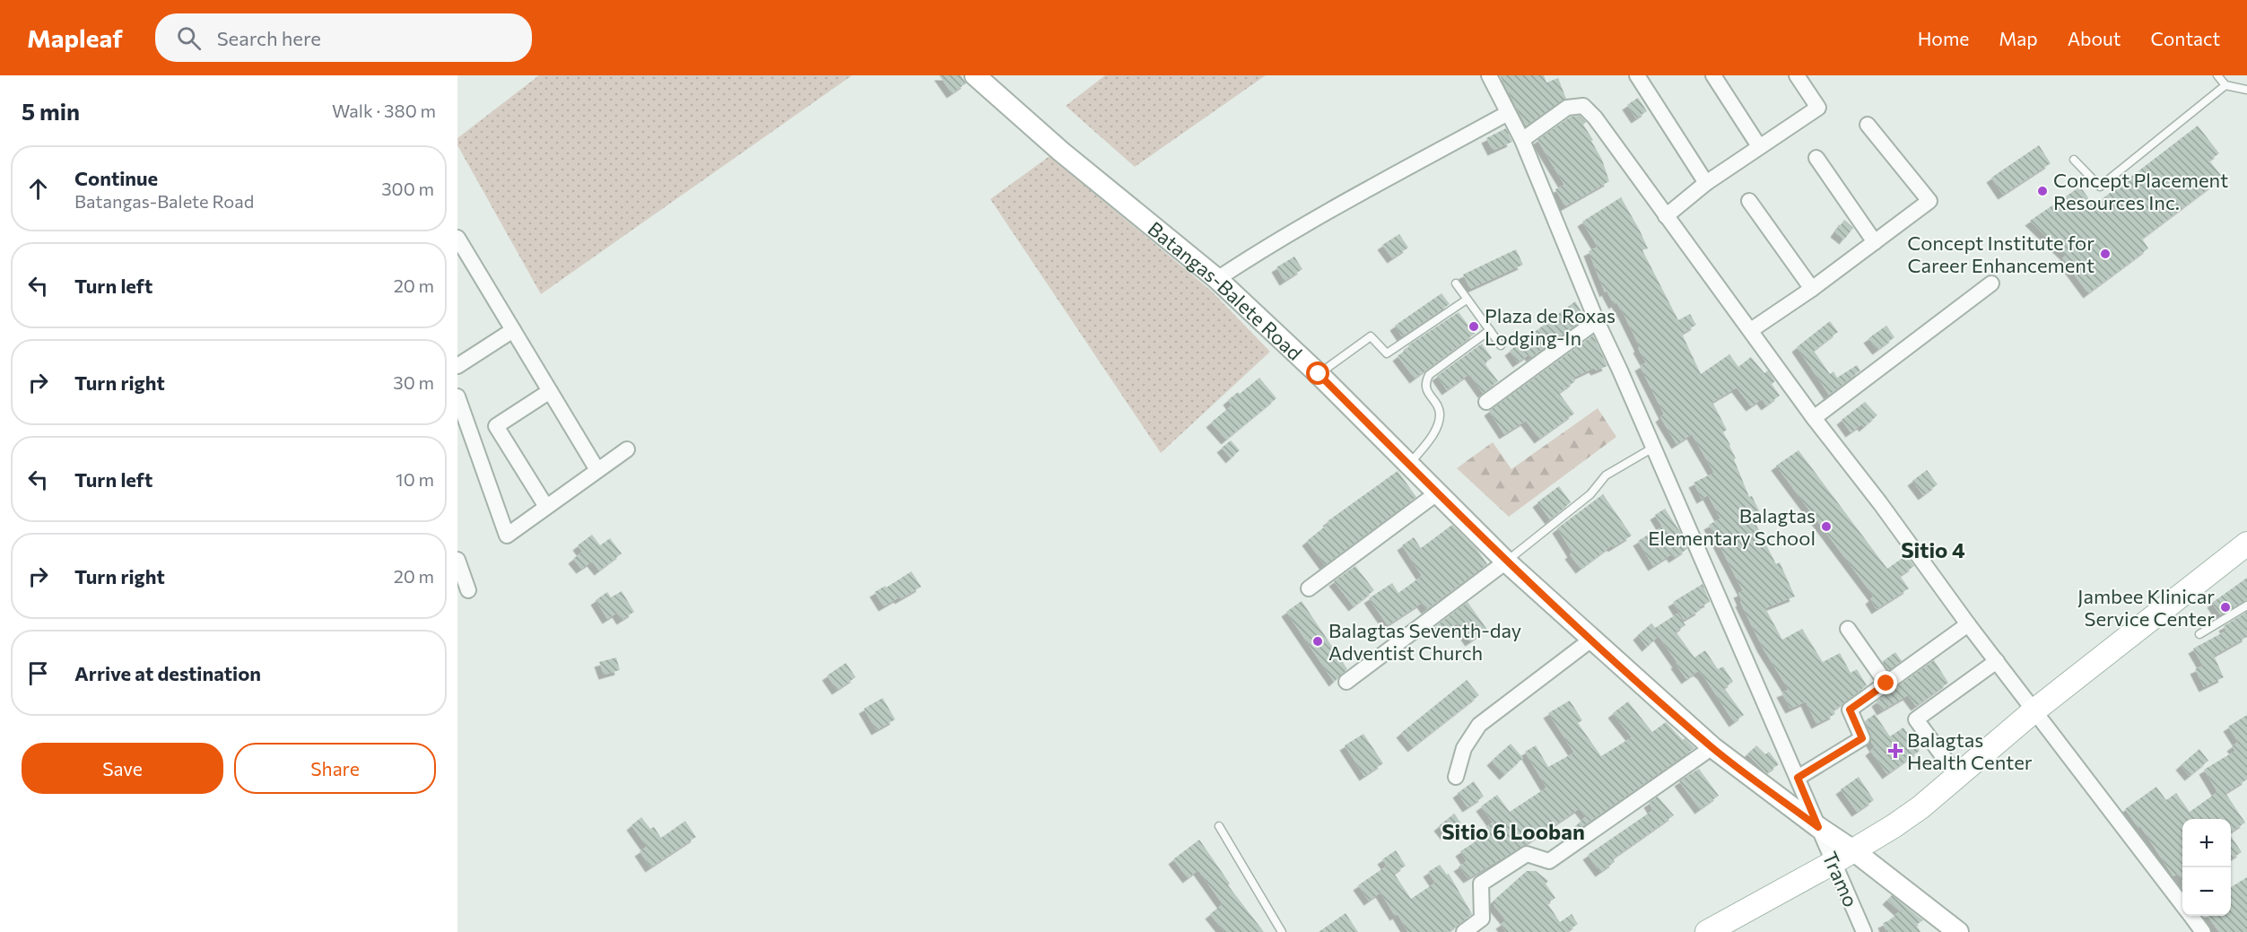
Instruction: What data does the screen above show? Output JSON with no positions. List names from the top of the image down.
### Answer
{
  "streets": {
    "main road": ["Batangas-Balete Road"],
    "street": ["Tramo"]
  },
  "crossings": [
    ["Batangas-Balete Road", "Tramo"]
  ],
  "districts": ["Sitio 4", "Sitio 6 Looban"],
  "places": {
    "other": [
      "Concept Placement Resources Inc.",
      "Concept Institute for Career Enhancement",
      "Plaza de Roxas Lodging-In",
      "Balagtas Elementary School",
      "Jambee Klinicar Service Center",
      "Balagtas Seventh-day Adventist Church"
    ],
    "health": ["Balagtas Health Center"]
  },
  "page": {
    "header": "Mapleaf",
    "search": "Search here",
    "nav": [
      "Home",
      "Map",
      "About",
      "Contact"
    ],
    "heading": ["5 min", "Walk · 380 m"],
    "list": [
      ["Continue", "Batangas-Balete Road", "300 m"],
      ["Turn left", "20 m"],
      ["Turn right", "30 m"],
      ["Turn left", "10 m"],
      ["Turn right", "20 m"],
      "Arrive at destination"
    ],
    "buttons": ["Save", "Share"],
    "map_buttons": ["+", "−"]
  }
}
